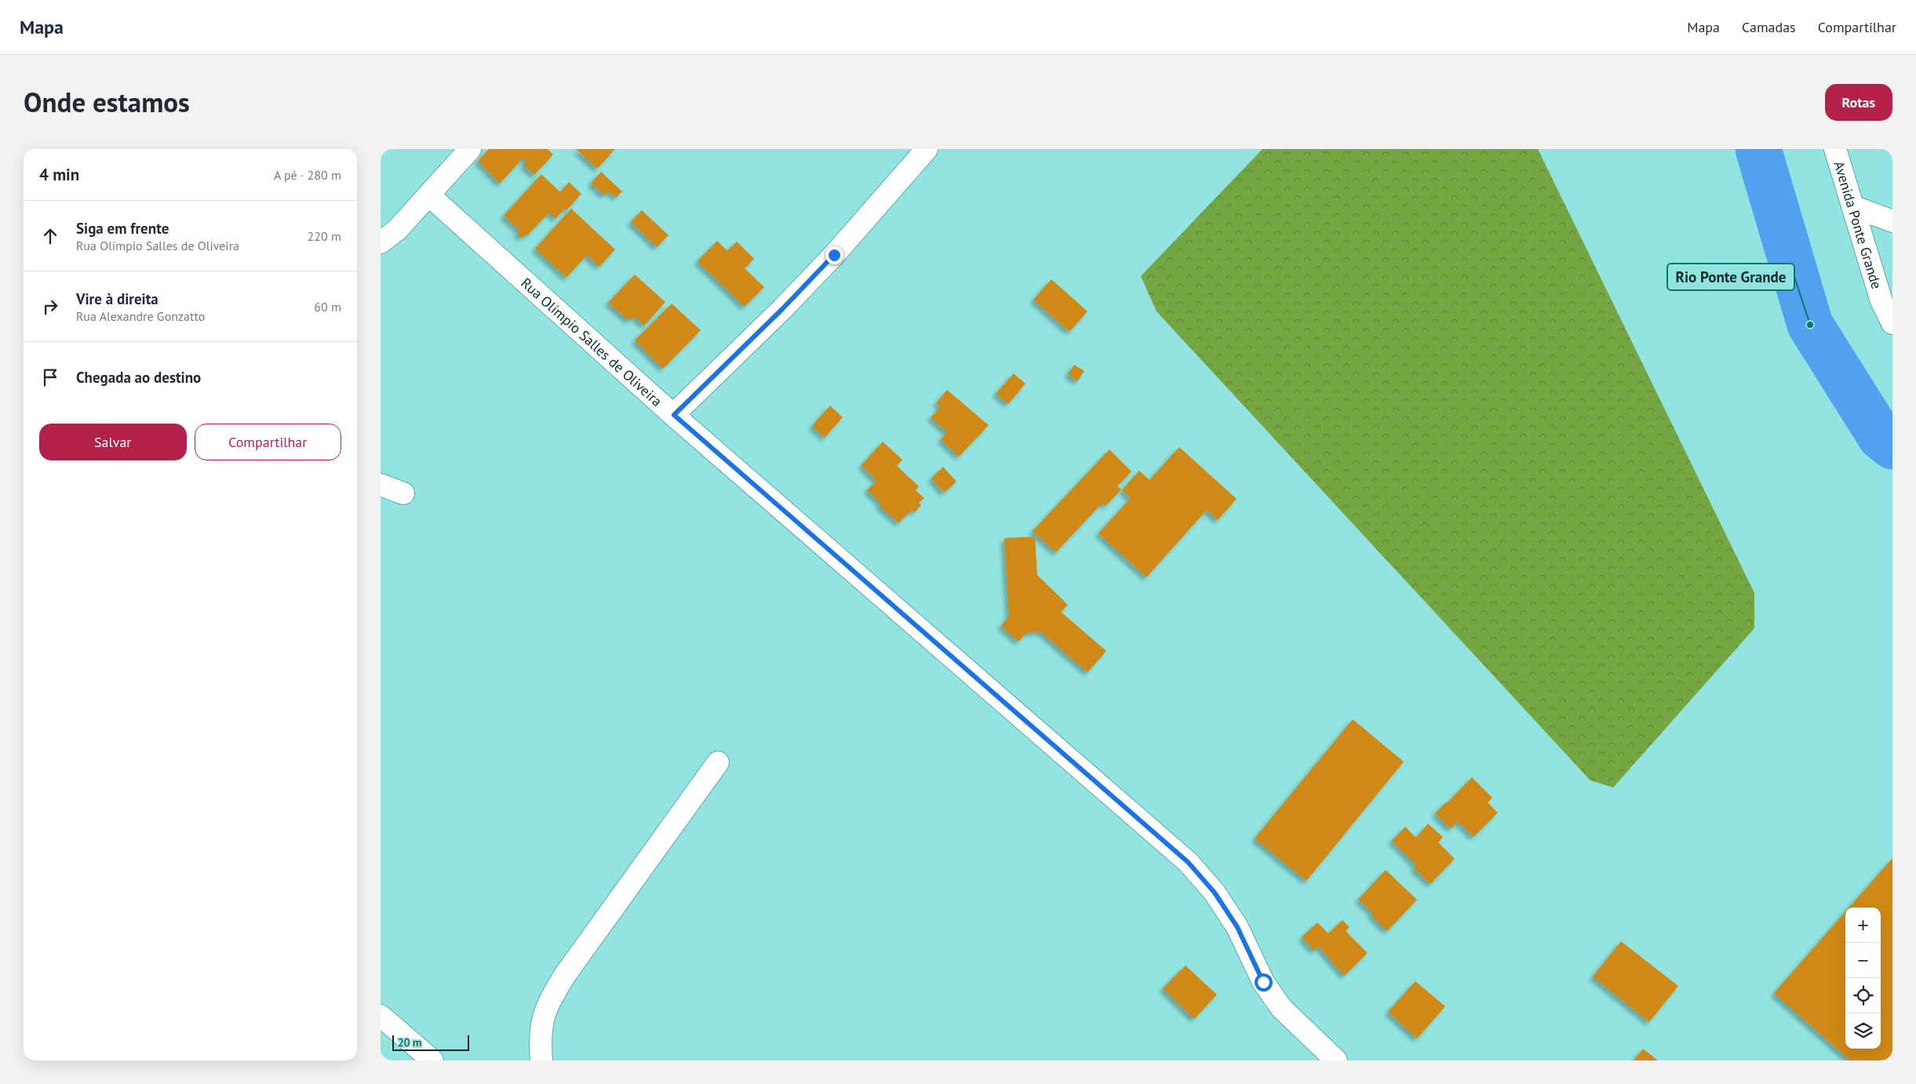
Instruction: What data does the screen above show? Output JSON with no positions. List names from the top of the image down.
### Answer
{
  "streets": {
    "street": ["Avenida Ponte Grande", "Rua Olímpio Salles de Oliveira"]
  },
  "places": ["Rio Ponte Grande"],
  "scale_bar": "20 m",
  "page": {
    "header": "Mapa",
    "nav": ["Mapa", "Camadas", "Compartilhar"],
    "title": "Onde estamos",
    "buttons": [
      "Rotas",
      ["Salvar", "Compartilhar"]
    ],
    "heading": ["4 min", "A pé · 280 m"],
    "list": [
      ["Siga em frente", "Rua Olímpio Salles de Oliveira", "220 m"],
      ["Vire à direita", "Rua Alexandre Gonzatto", "60 m"],
      "Chegada ao destino"
    ],
    "map_buttons": ["+", "−"],
    "scale": "20 m"
  }
}
